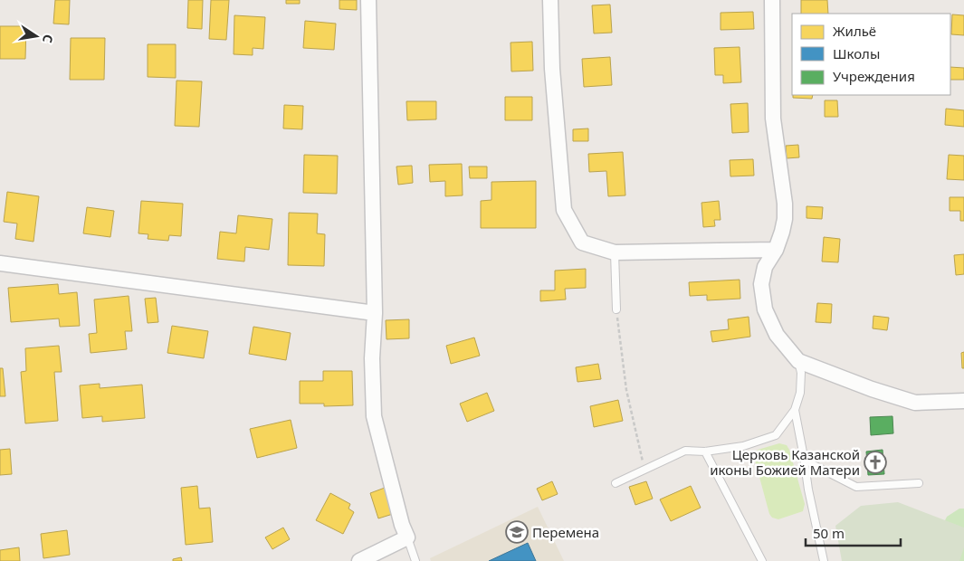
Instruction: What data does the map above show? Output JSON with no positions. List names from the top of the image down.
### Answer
{
  "places": {
    "church": ["Церковь Казанской иконы Божией Матери"],
    "school or university": ["Перемена"]
  },
  "legend": ["Жильё", "Школы", "Учреждения"],
  "scale_bar": "50 m",
  "north": "right"
}
